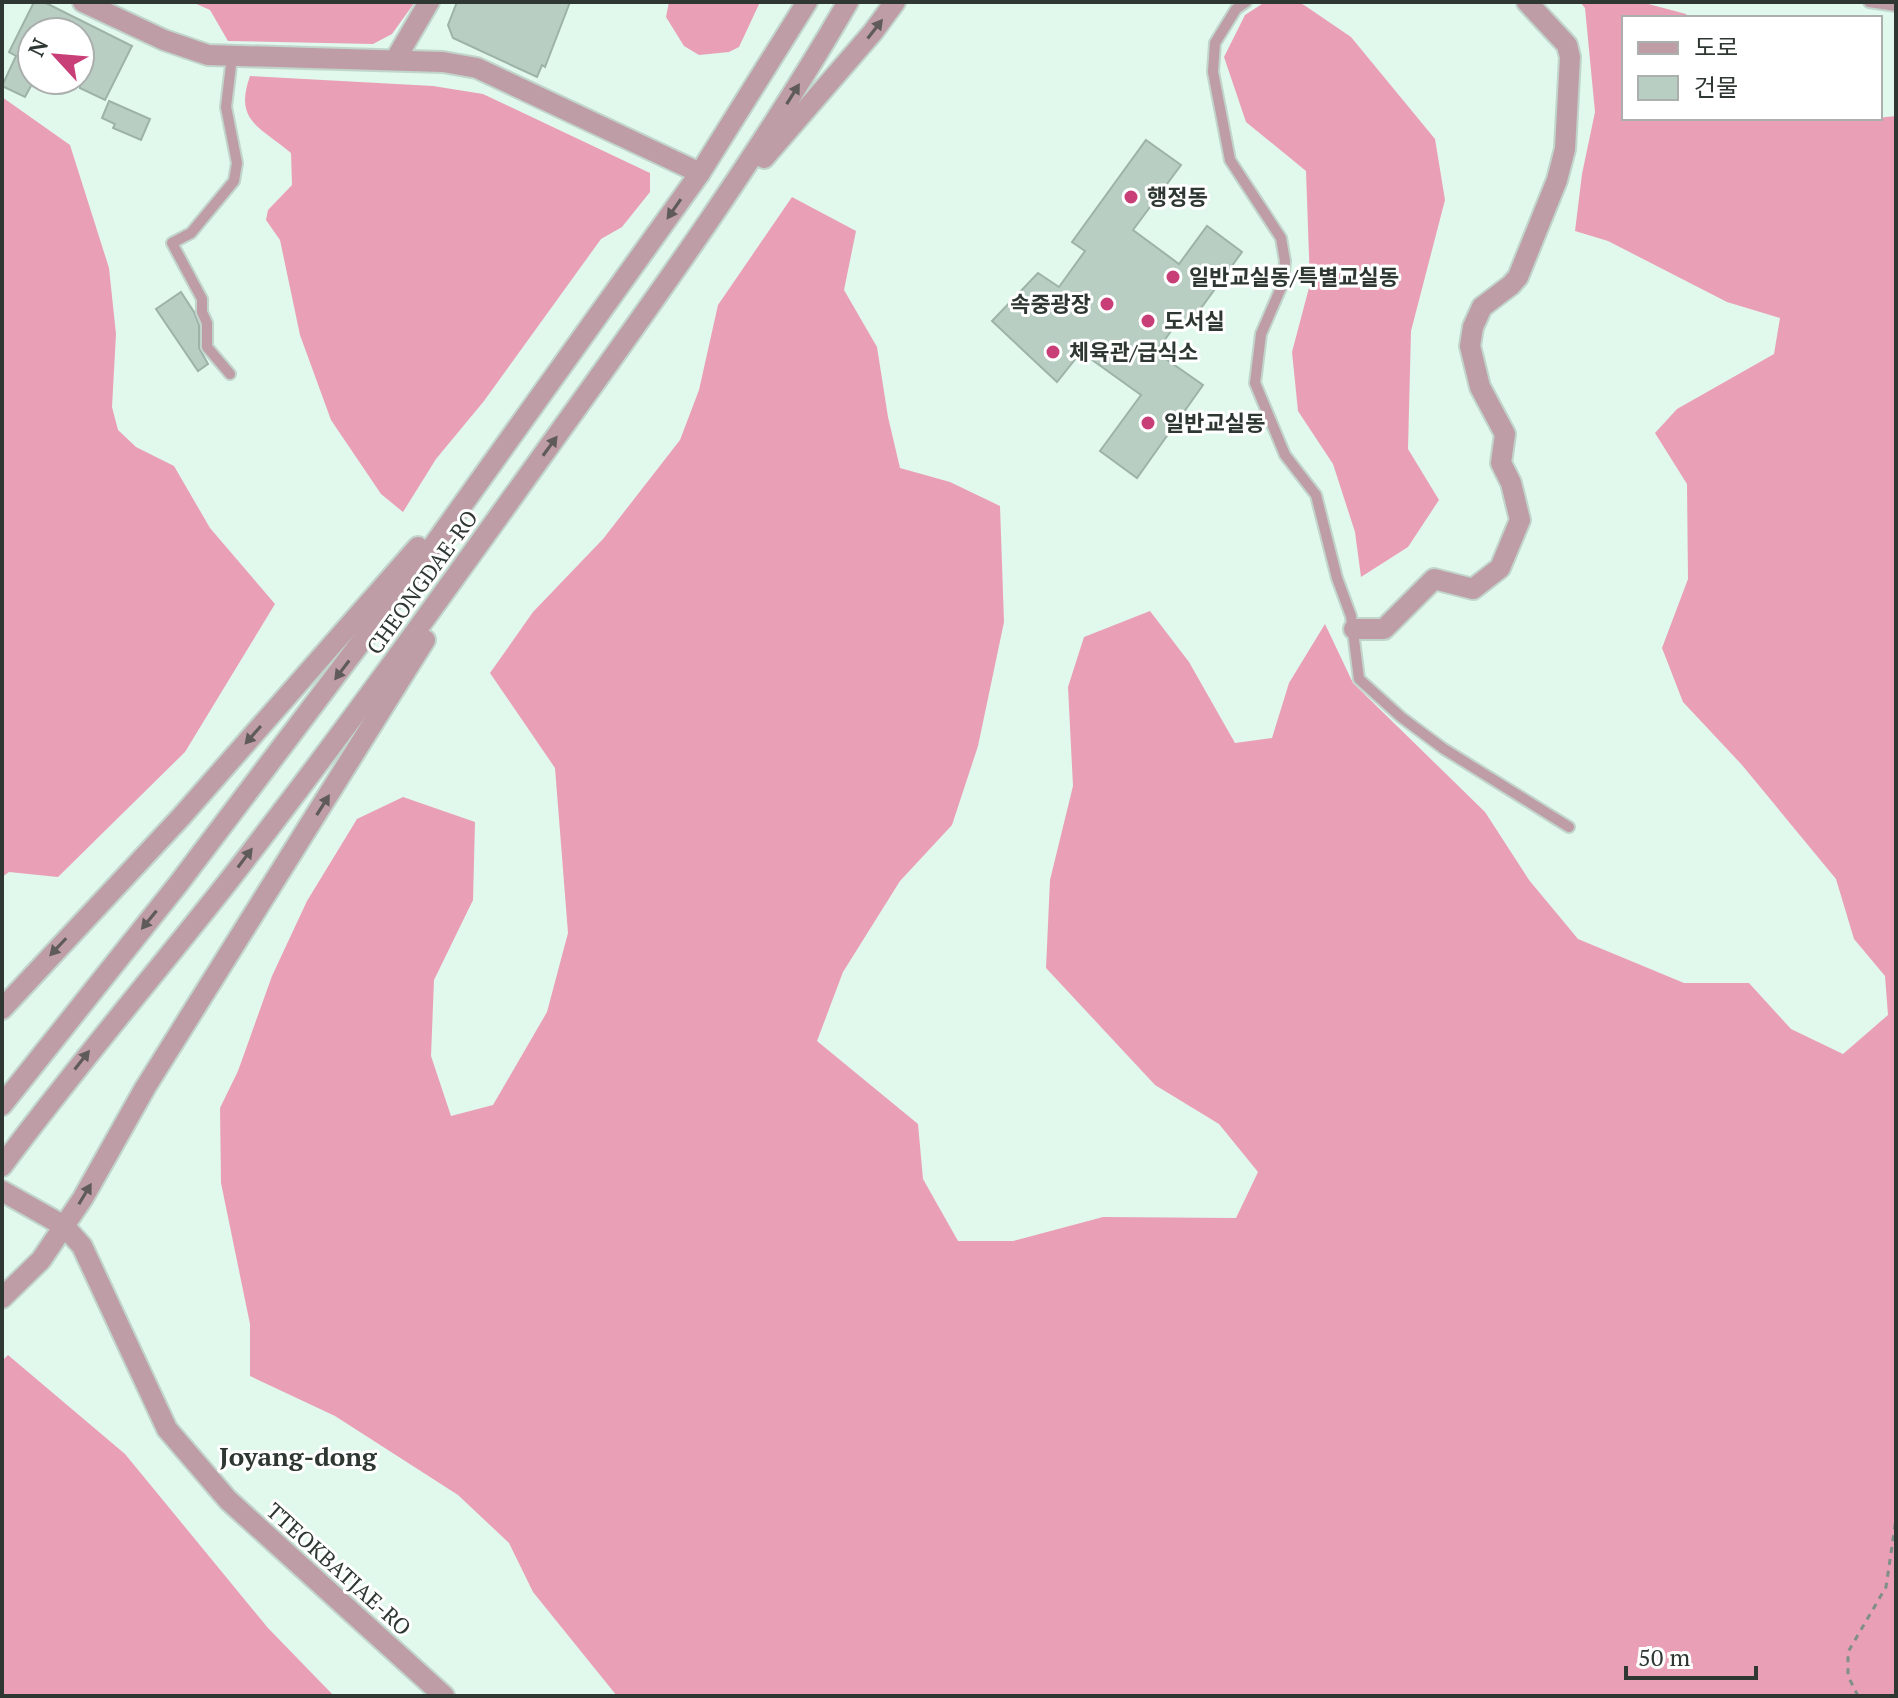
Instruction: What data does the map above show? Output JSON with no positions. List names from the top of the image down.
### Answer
{
  "streets": {
    "street": ["CHEONGDAE-RO", "TTEOKBATJAE-RO"]
  },
  "districts": ["Joyang-dong"],
  "places": [
    "행정동",
    "일반교실동/특별교실동",
    "속중광장",
    "도서실",
    "체육관/급식소",
    "일반교실동"
  ],
  "legend": ["도로", "건물"],
  "scale_bar": "50 m",
  "north": "top left"
}
